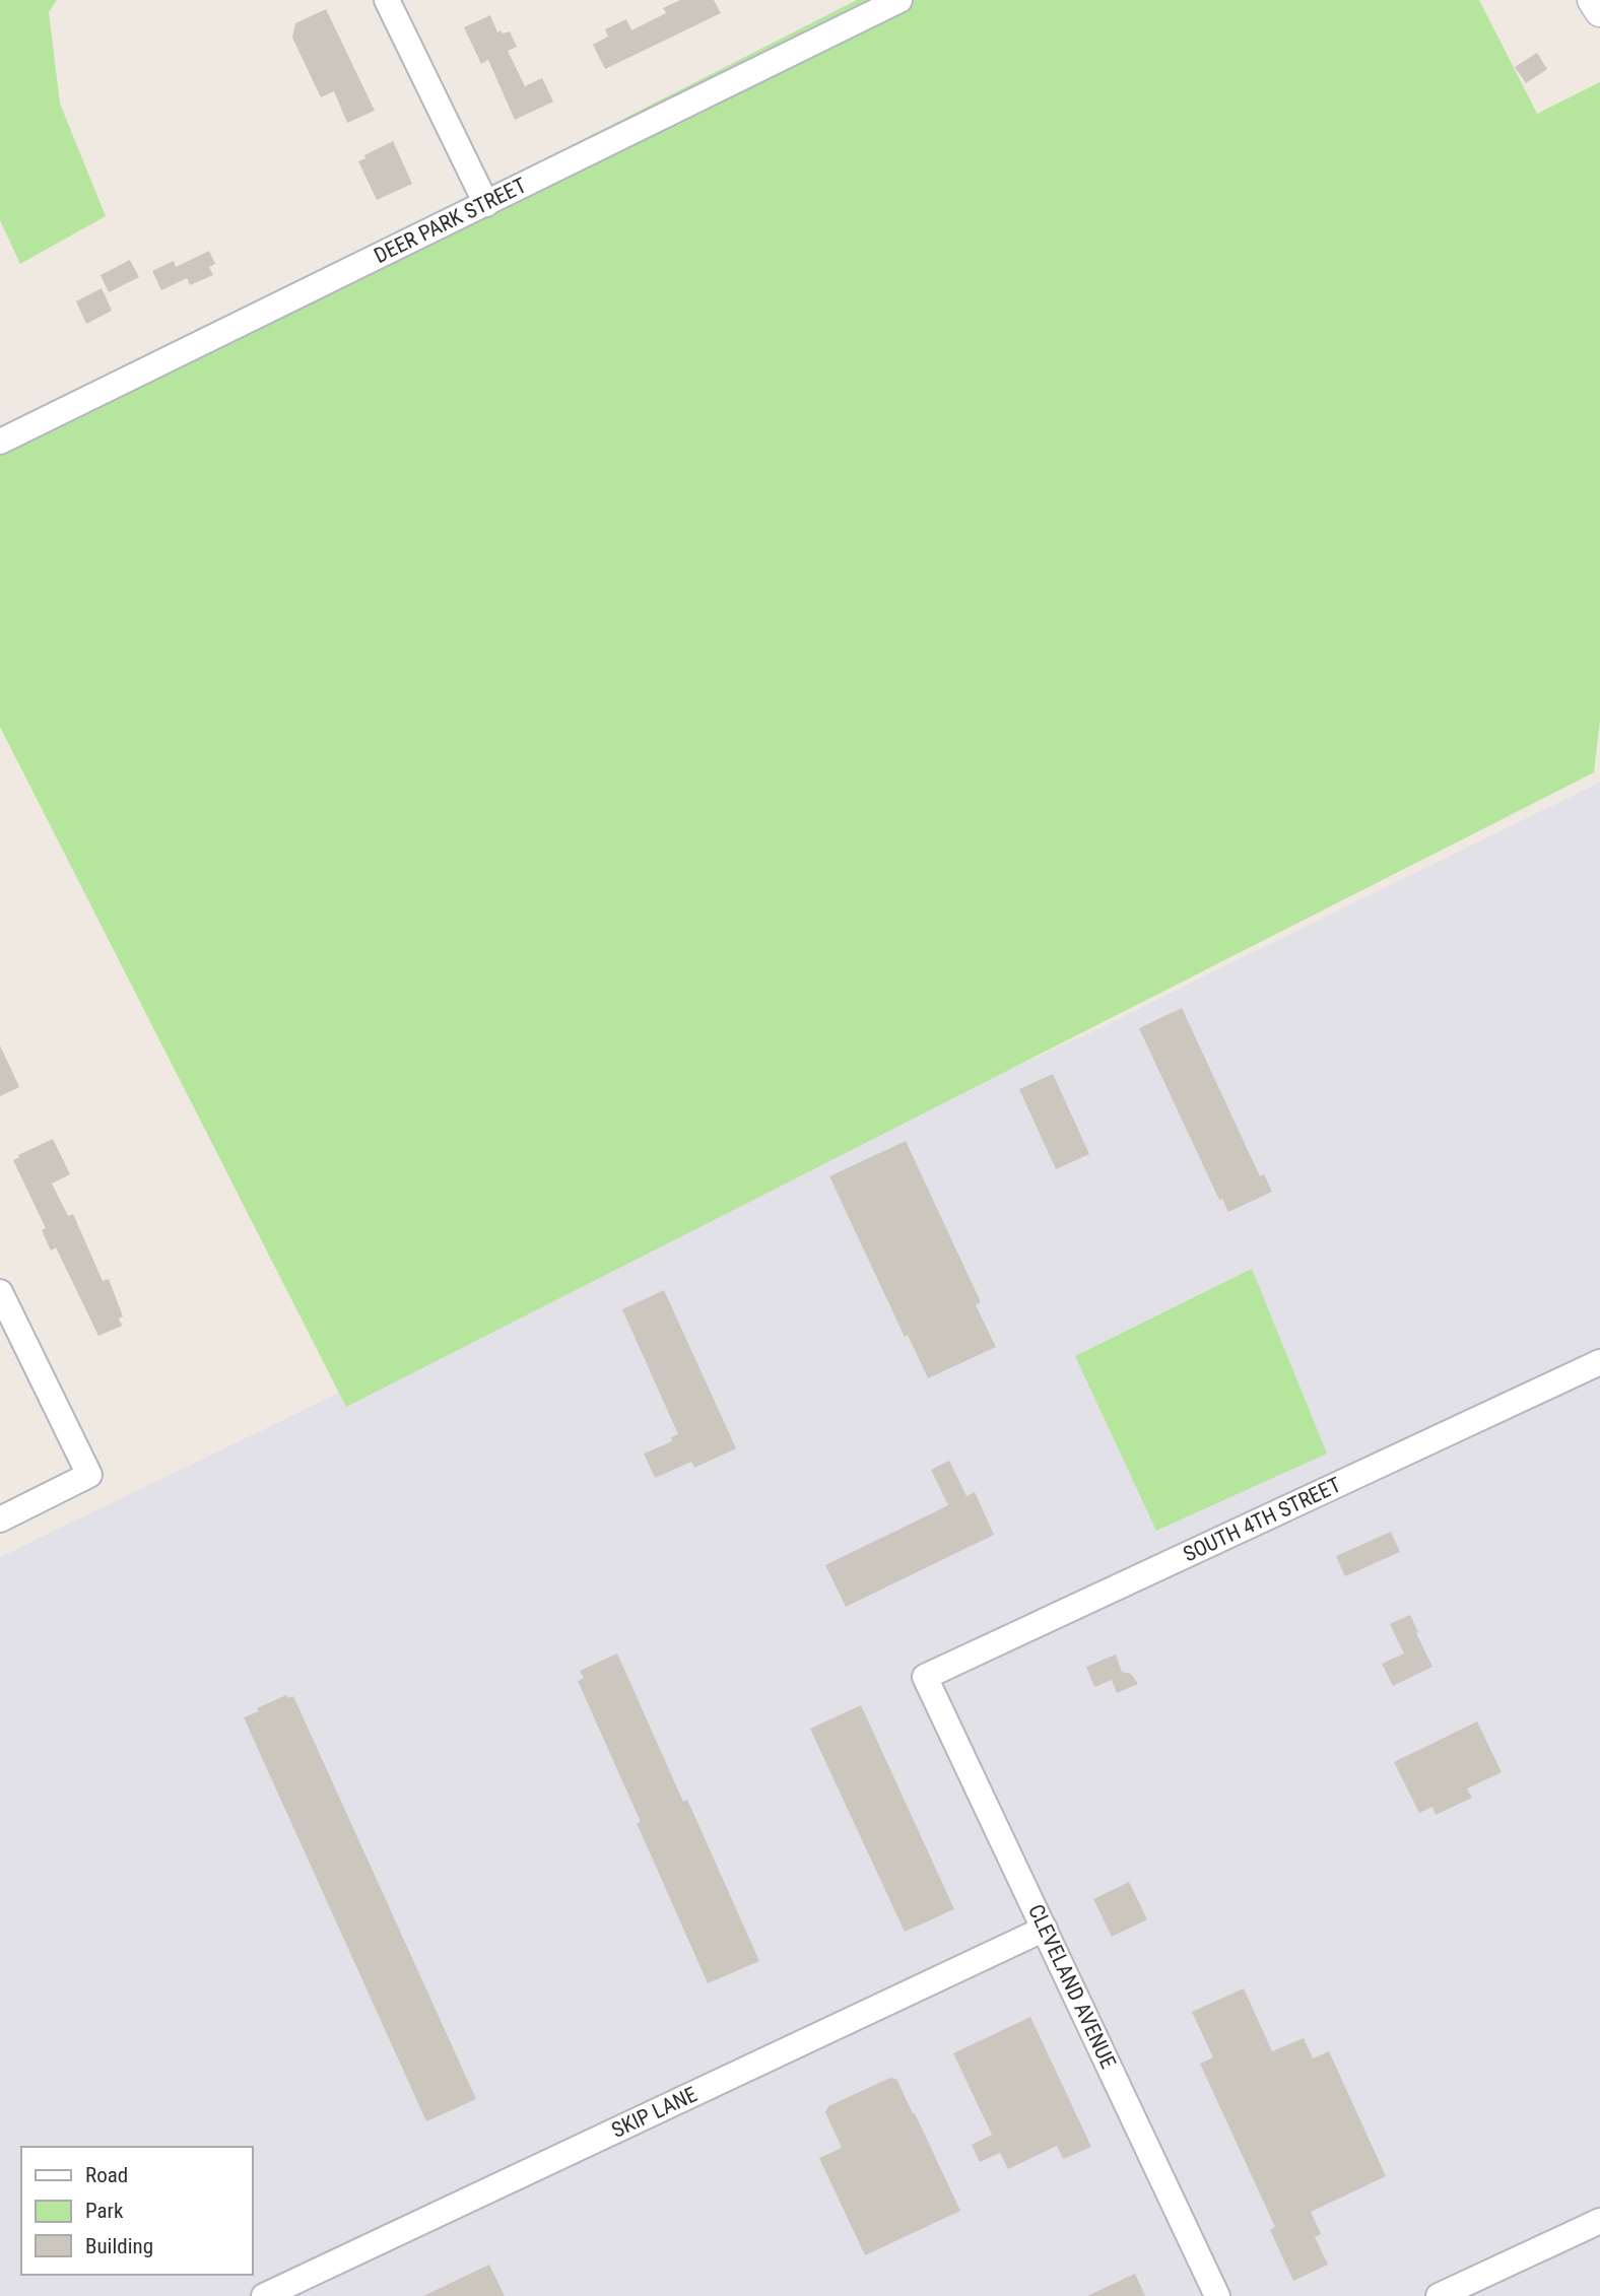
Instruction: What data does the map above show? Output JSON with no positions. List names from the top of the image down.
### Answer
{
  "streets": {
    "street": [
      "DEER PARK STREET",
      "SOUTH 4TH STREET",
      "CLEVELAND AVENUE",
      "SKIP LANE"
    ]
  },
  "crossings": [
    ["SOUTH 4TH STREET", "CLEVELAND AVENUE"],
    ["CLEVELAND AVENUE", "SKIP LANE"]
  ],
  "legend": ["Road", "Park", "Building"]
}
